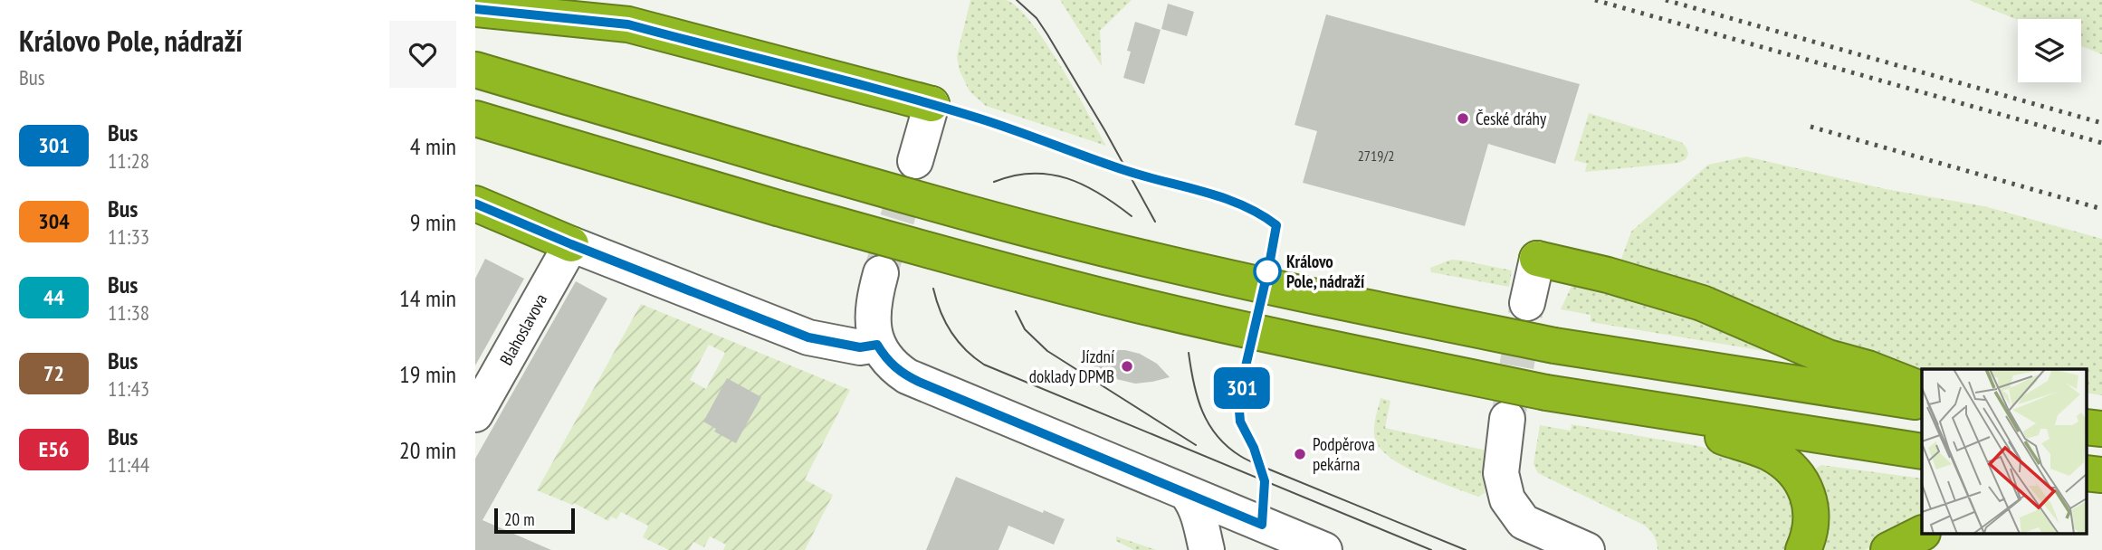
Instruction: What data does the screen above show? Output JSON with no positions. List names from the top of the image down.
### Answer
{
  "streets": {
    "street": ["Blahoslavova"]
  },
  "places": [
    "České dráhy",
    "Královo Pole, nádraží",
    "Jízdní doklady DPMB",
    "Podpěrova pekárna"
  ],
  "lines": ["bus line 301"],
  "house_numbers": ["2719/2"],
  "scale_bar": "20 m",
  "page": {
    "heading": ["Královo Pole, nádraží", "Bus"],
    "on_map": "301",
    "list": [
      {
        "mark": "301",
        "name": "Bus",
        "note": "11:28",
        "value": "4 min"
      },
      {
        "mark": "304",
        "name": "Bus",
        "note": "11:33",
        "value": "9 min"
      },
      {
        "mark": "44",
        "name": "Bus",
        "note": "11:38",
        "value": "14 min"
      },
      {
        "mark": "72",
        "name": "Bus",
        "note": "11:43",
        "value": "19 min"
      },
      {
        "mark": "E56",
        "name": "Bus",
        "note": "11:44",
        "value": "20 min"
      }
    ],
    "scale": "20 m"
  }
}
